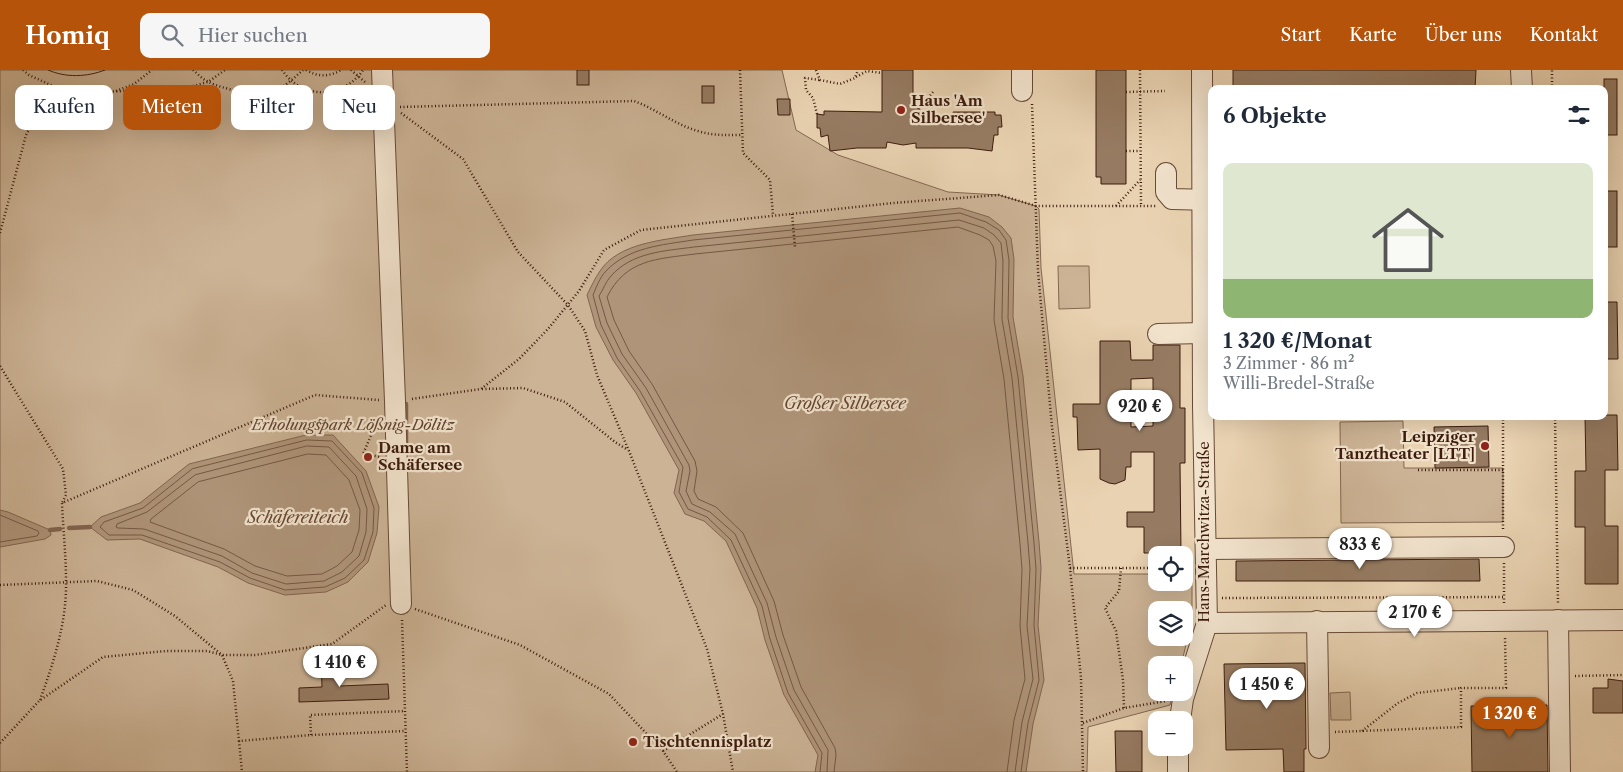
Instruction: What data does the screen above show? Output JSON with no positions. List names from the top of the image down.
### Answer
{
  "streets": {
    "street": ["Hans-Marchwitza-Straße"]
  },
  "water": ["Großer Silbersee", "Schäfereiteich"],
  "parks": ["Erholungspark Lößnig-Dölitz"],
  "places": [
    "Haus 'Am Silbersee'",
    "Leipziger Tanztheater [LTT]",
    "Dame am Schäfersee",
    "Tischtennisplatz"
  ],
  "page": {
    "header": "Homiq",
    "search": "Hier suchen",
    "nav": [
      "Start",
      "Karte",
      "Über uns",
      "Kontakt"
    ],
    "chip": [
      "Kaufen",
      "Mieten",
      "Filter",
      "Neu"
    ],
    "heading": "6 Objekte",
    "list": [
      {
        "name": "1 320 €/Monat",
        "note": "3 Zimmer · 86 m² · Willi-Bredel-Straße"
      }
    ],
    "price": [
      "920 €",
      "833 €",
      "2 170 €",
      "1 410 €",
      "1 450 €",
      "1 320 €"
    ],
    "map_buttons": ["+", "−"]
  }
}
